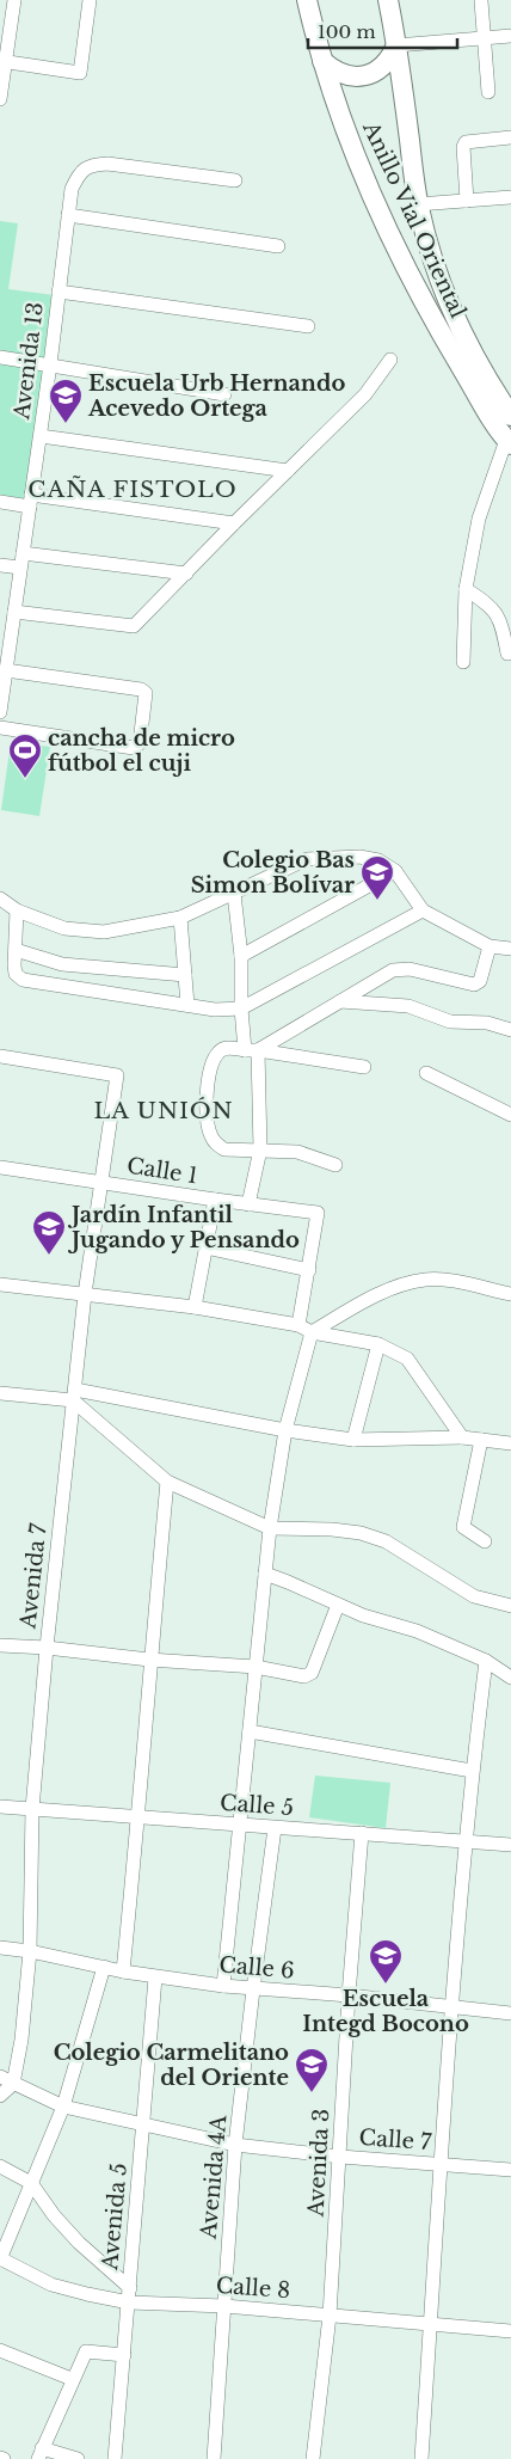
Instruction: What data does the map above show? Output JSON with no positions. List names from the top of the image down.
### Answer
{
  "streets": {
    "highway": ["Anillo Vial Oriental"],
    "street": [
      "Avenida 13",
      "Calle 1",
      "Avenida 7",
      "Calle 5",
      "Calle 6",
      "Calle 7",
      "Avenida 3",
      "Avenida 4A",
      "Avenida 5",
      "Calle 8"
    ]
  },
  "crossings": [
    ["Calle 1", "Avenida 7"],
    ["Avenida 7", "Calle 5"],
    ["Avenida 7", "Calle 6"],
    ["Avenida 7", "Calle 7"],
    ["Calle 5", "Avenida 3"],
    ["Calle 5", "Avenida 4A"],
    ["Calle 6", "Avenida 3"],
    ["Calle 6", "Avenida 4A"],
    ["Calle 6", "Avenida 5"],
    ["Calle 7", "Avenida 3"],
    ["Calle 7", "Avenida 4A"],
    ["Calle 7", "Avenida 5"],
    ["Avenida 3", "Calle 8"],
    ["Avenida 4A", "Calle 8"],
    ["Avenida 5", "Calle 8"]
  ],
  "districts": ["CAÑA FISTOLO", "LA UNIÓN"],
  "places": {
    "school or university": [
      "Escuela Urb Hernando Acevedo Ortega",
      "Colegio Bas Simon Bolívar",
      "Jardín Infantil Jugando y Pensando",
      "Escuela Integd Bocono",
      "Colegio Carmelitano del Oriente"
    ],
    "sports": ["cancha de micro fútbol el cuji"]
  },
  "scale_bar": "100 m"
}
